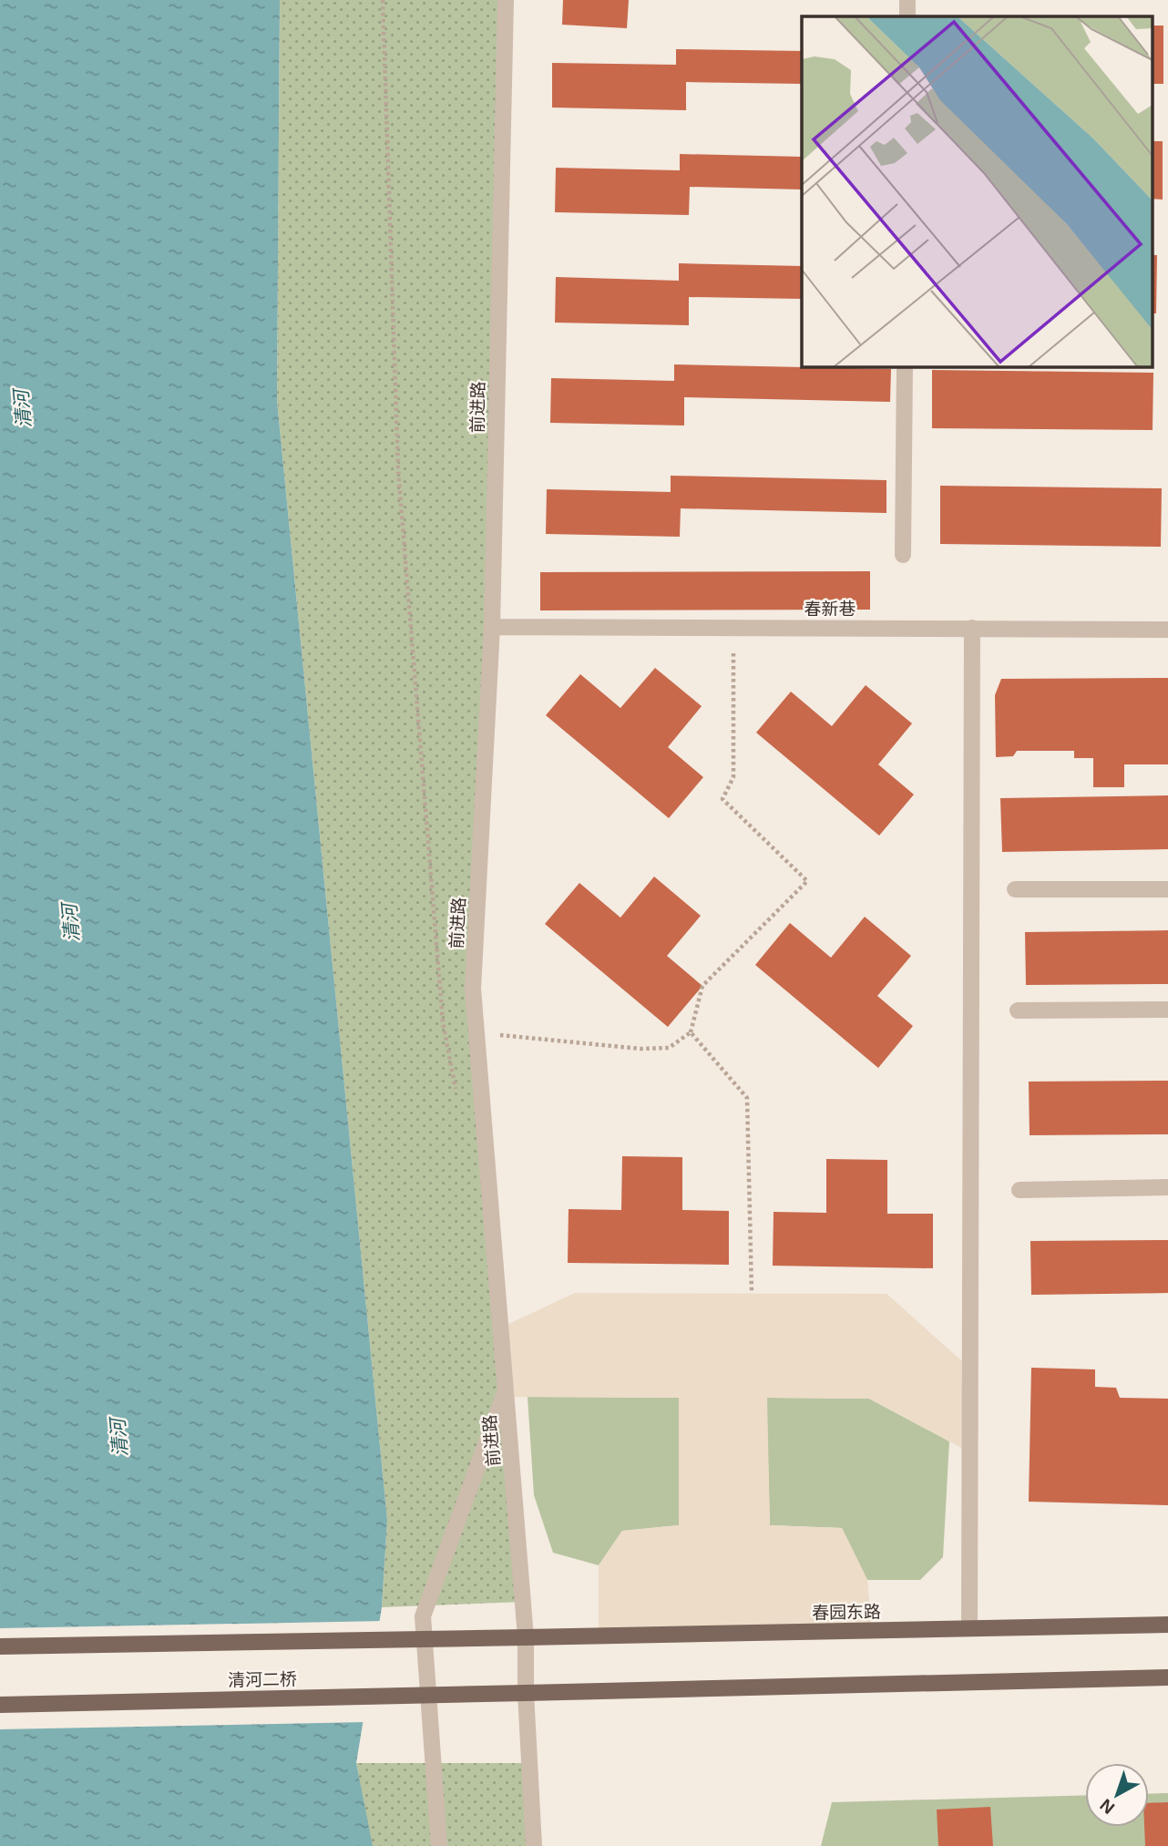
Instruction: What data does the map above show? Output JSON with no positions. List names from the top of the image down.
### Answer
{
  "streets": {
    "main road": ["春园东路", "清河二桥"],
    "street": ["前进路", "春新巷"]
  },
  "crossings": [
    ["前进路", "春新巷"],
    ["前进路", "春园东路"],
    ["前进路", "清河二桥"]
  ],
  "water": ["清河"],
  "north": "bottom left"
}
